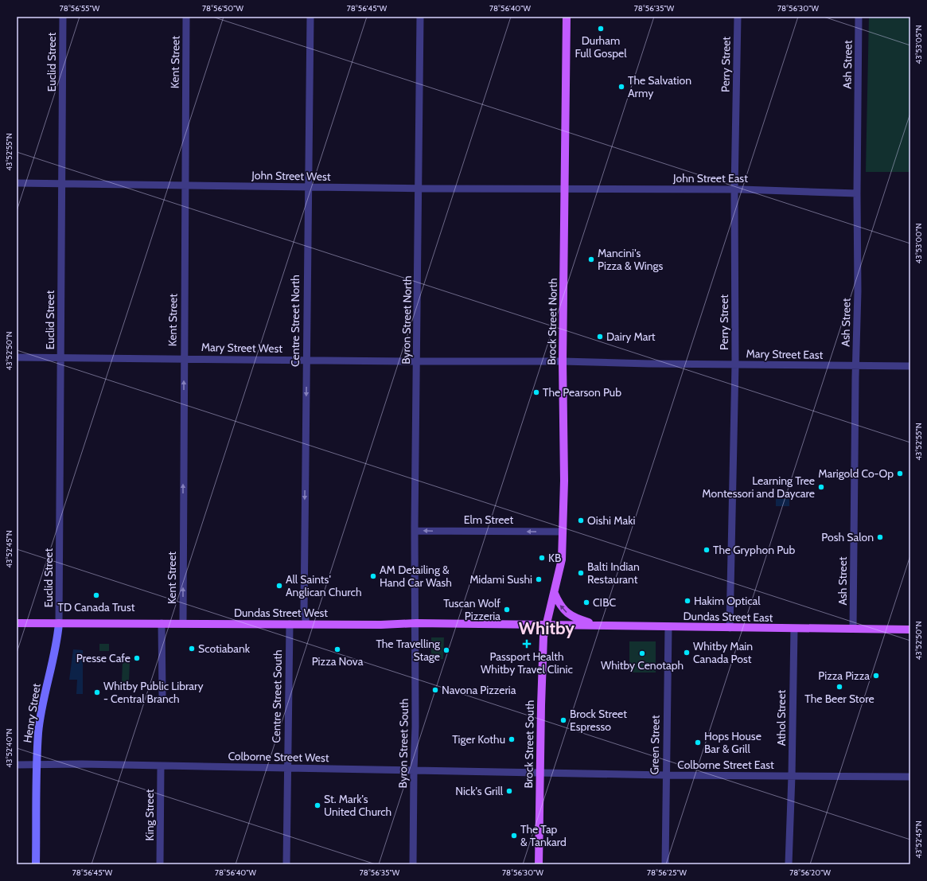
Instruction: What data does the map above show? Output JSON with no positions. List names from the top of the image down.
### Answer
{
  "streets": {
    "main road": [
      "Brock Street North",
      "Dundas Street West",
      "Dundas Street East",
      "Henry Street",
      "Brock Street South"
    ],
    "street": [
      "Euclid Street",
      "Kent Street",
      "Perry Street",
      "Ash Street",
      "John Street West",
      "John Street East",
      "Byron Street North",
      "Centre Street North",
      "Mary Street West",
      "Mary Street East",
      "Elm Street",
      "Centre Street South",
      "Athol Street",
      "Byron Street South",
      "Green Street",
      "Colborne Street West",
      "Colborne Street East",
      "King Street"
    ]
  },
  "crossings": [
    ["Euclid Street", "John Street West"],
    ["Euclid Street", "Mary Street West"],
    ["Euclid Street", "Dundas Street West"],
    ["Euclid Street", "Henry Street"],
    ["Kent Street", "John Street West"],
    ["Kent Street", "Mary Street West"],
    ["Kent Street", "Dundas Street West"],
    ["Perry Street", "John Street East"],
    ["Perry Street", "Mary Street East"],
    ["Perry Street", "Dundas Street East"],
    ["Ash Street", "John Street East"],
    ["Ash Street", "Mary Street East"],
    ["Ash Street", "Dundas Street East"],
    ["John Street West", "John Street East"],
    ["John Street West", "Byron Street North"],
    ["John Street West", "Centre Street North"],
    ["John Street West", "Brock Street North"],
    ["John Street East", "Brock Street North"],
    ["Byron Street North", "Mary Street West"],
    ["Byron Street North", "Elm Street"],
    ["Byron Street North", "Dundas Street West"],
    ["Byron Street North", "Byron Street South"],
    ["Centre Street North", "Mary Street West"],
    ["Centre Street North", "Dundas Street West"],
    ["Brock Street North", "Mary Street West"],
    ["Brock Street North", "Mary Street East"],
    ["Brock Street North", "Elm Street"],
    ["Brock Street North", "Dundas Street West"],
    ["Brock Street North", "Dundas Street East"],
    ["Brock Street North", "Brock Street South"],
    ["Mary Street West", "Mary Street East"],
    ["Dundas Street West", "Dundas Street East"],
    ["Dundas Street West", "Centre Street South"],
    ["Dundas Street West", "Henry Street"],
    ["Dundas Street West", "Byron Street South"],
    ["Dundas Street West", "Brock Street South"],
    ["Dundas Street East", "Athol Street"],
    ["Dundas Street East", "Brock Street South"],
    ["Dundas Street East", "Green Street"],
    ["Centre Street South", "Colborne Street West"],
    ["Henry Street", "Colborne Street West"],
    ["Athol Street", "Colborne Street East"],
    ["Byron Street South", "Colborne Street West"],
    ["Brock Street South", "Colborne Street West"],
    ["Brock Street South", "Colborne Street East"],
    ["Green Street", "Colborne Street East"],
    ["Colborne Street West", "Colborne Street East"],
    ["Colborne Street West", "King Street"]
  ],
  "one_way": ["Kent Street", "Centre Street North", "Elm Street"],
  "districts": ["Whitby"],
  "places": {
    "other": [
      "Durham Full Gospel",
      "The Salvation Army",
      "Mancini's Pizza & Wings",
      "Dairy Mart",
      "The Pearson Pub",
      "Marigold Co-Op",
      "Learning Tree Montessori and Daycare",
      "Oishi Maki",
      "Posh Salon",
      "The Gryphon Pub",
      "KB",
      "Balti Indian Restaurant",
      "AM Detailing & Hand Car Wash",
      "Midami Sushi",
      "All Saints' Anglican Church",
      "TD Canada Trust",
      "Hakim Optical",
      "CIBC",
      "Tuscan Wolf Pizzeria",
      "Scotiabank",
      "Pizza Nova",
      "The Travelling Stage",
      "Whitby Main Canada Post",
      "Whitby Cenotaph",
      "Presse Cafe",
      "Pizza Pizza",
      "The Beer Store",
      "Navona Pizzeria",
      "Whitby Public Library - Central Branch",
      "Brock Street Espresso",
      "Tiger Kothu",
      "Hops House Bar & Grill",
      "Nick's Grill",
      "St. Mark's United Church",
      "The Tap & Tankard"
    ],
    "health": ["Passport Health Whitby Travel Clinic"]
  },
  "coordinates": [
    "78°56'55\"W",
    "78°56'50\"W",
    "78°56'45\"W",
    "78°56'40\"W",
    "78°56'35\"W",
    "78°56'30\"W",
    "43°53'05\"N",
    "43°52'55\"N",
    "43°53'00\"N",
    "43°52'50\"N",
    "43°52'45\"N",
    "43°52'40\"N",
    "78°56'25\"W",
    "78°56'20\"W"
  ]
}
